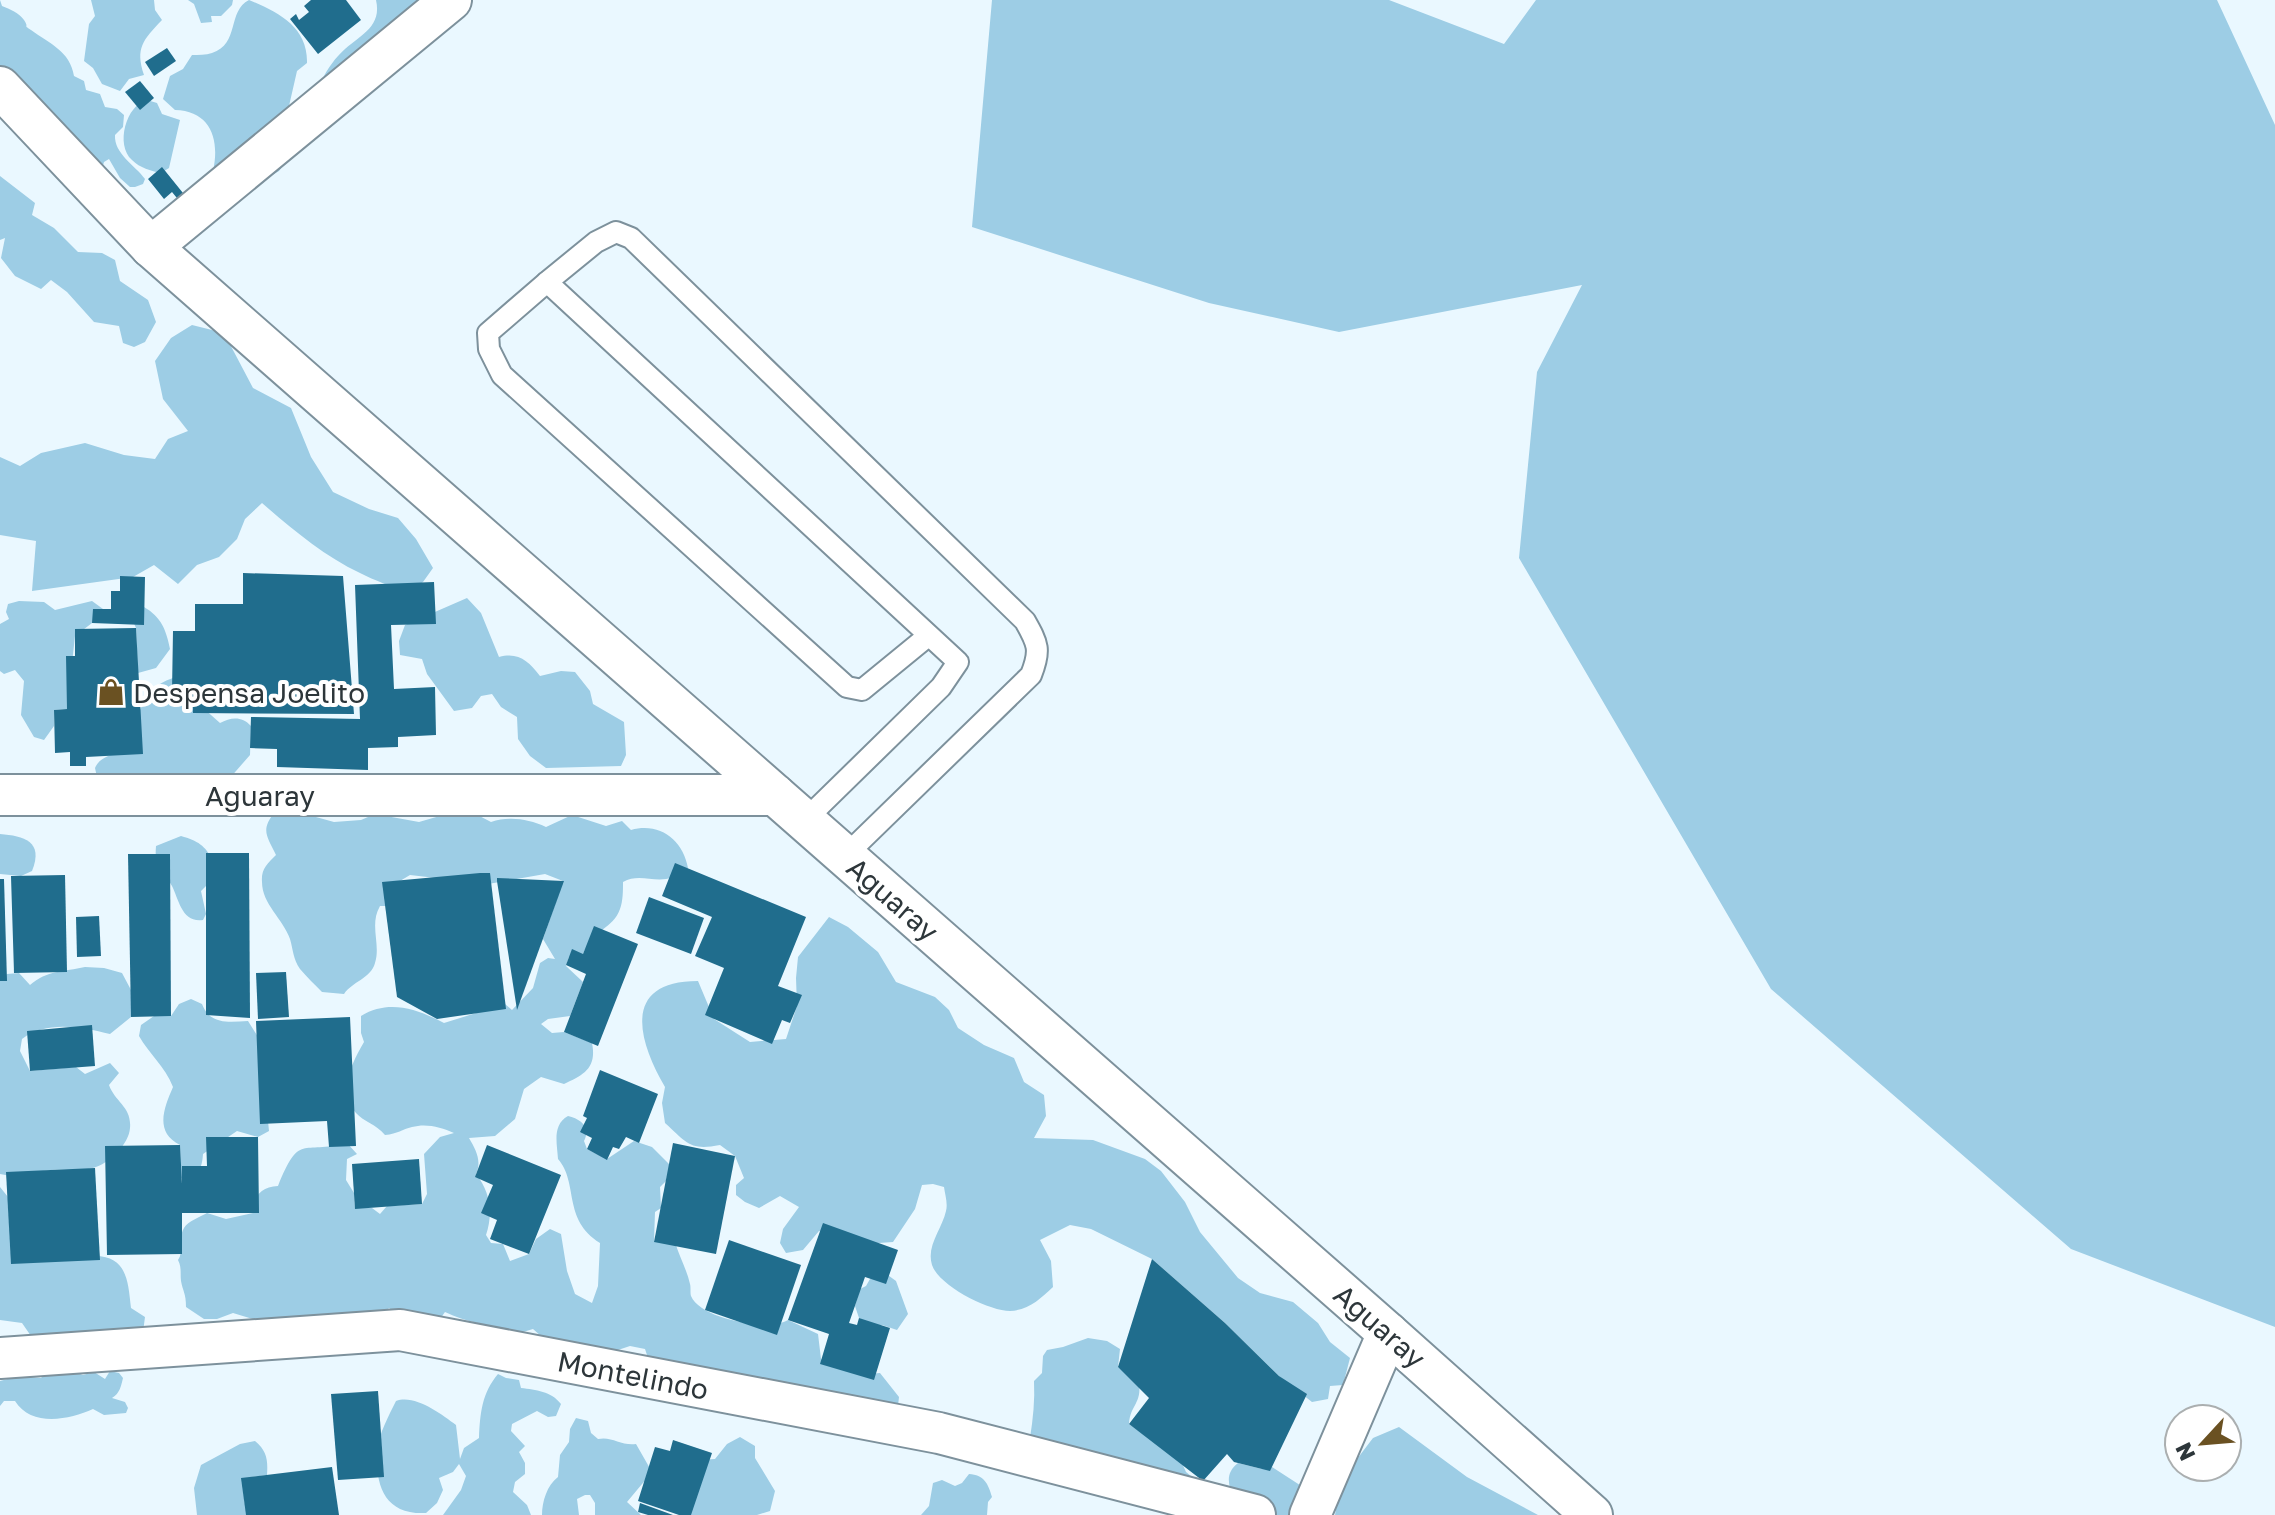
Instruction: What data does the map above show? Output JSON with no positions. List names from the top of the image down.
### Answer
{
  "streets": {
    "street": ["Aguaray", "Montelindo"]
  },
  "places": {
    "shop": ["Despensa Joelito"]
  },
  "north": "bottom left"
}
